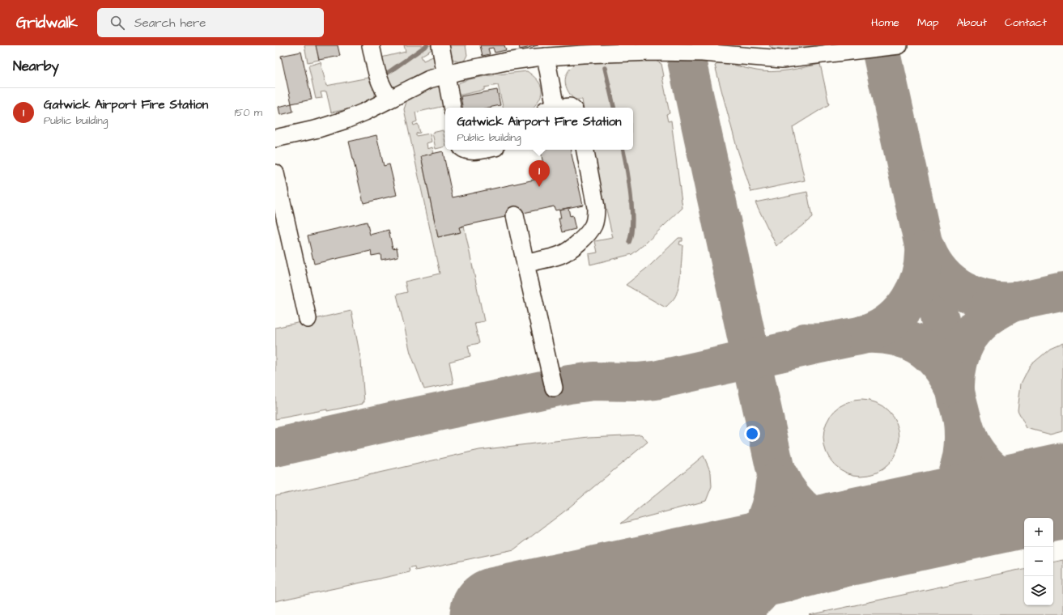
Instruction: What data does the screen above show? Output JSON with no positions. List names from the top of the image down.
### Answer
{
  "page": {
    "header": "Gridwalk",
    "search": "Search here",
    "nav": [
      "Home",
      "Map",
      "About",
      "Contact"
    ],
    "heading": "Nearby",
    "list": [
      {
        "mark": "1",
        "name": "Gatwick Airport Fire Station",
        "note": "Public building",
        "value": "150 m"
      }
    ],
    "popup": ["Gatwick Airport Fire Station", "Public building"],
    "pins": "1",
    "map_buttons": ["+", "−"]
  }
}
